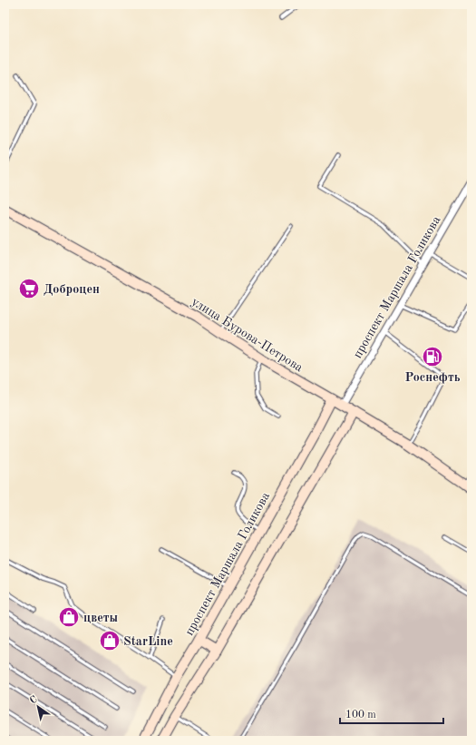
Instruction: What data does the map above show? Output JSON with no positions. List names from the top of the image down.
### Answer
{
  "streets": {
    "main road": ["проспект Маршала Голикова", "улица Бурова-Петрова"]
  },
  "crossings": [
    ["проспект Маршала Голикова", "улица Бурова-Петрова"]
  ],
  "places": {
    "supermarket": ["Доброцен"],
    "fuel station": ["Роснефть"],
    "shop": ["цветы", "StarLine"]
  },
  "scale_bar": "100 m",
  "north": "top left"
}
